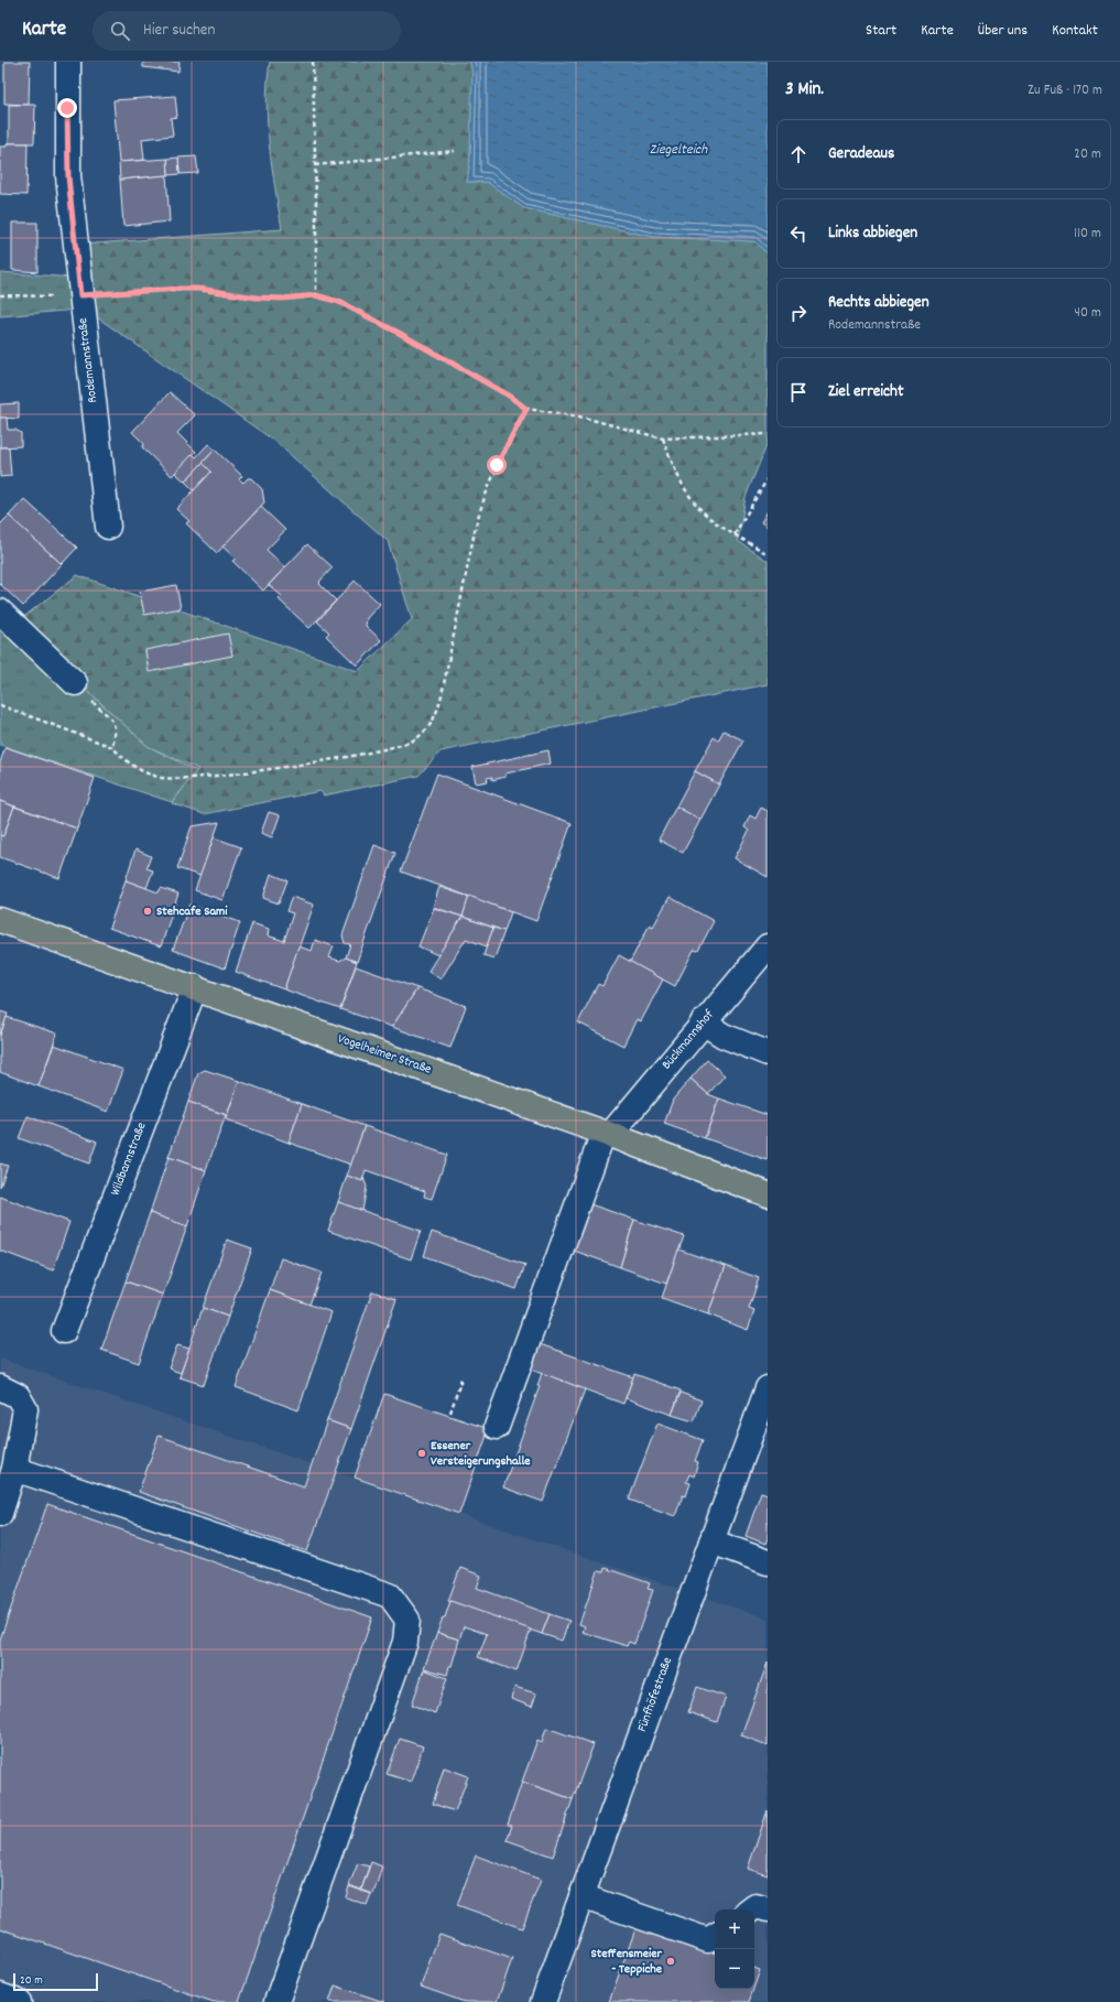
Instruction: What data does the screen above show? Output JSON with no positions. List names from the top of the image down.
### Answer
{
  "streets": {
    "main road": ["Vogelheimer Straße"],
    "street": [
      "Rodemannstraße",
      "Bückmannshof",
      "Wildbannstraße",
      "Fünfhöfestraße"
    ]
  },
  "crossings": [
    ["Bückmannshof", "Vogelheimer Straße"],
    ["Vogelheimer Straße", "Wildbannstraße"]
  ],
  "water": ["Ziegelteich"],
  "places": ["Stehcafe Sami", "Essener Versteigerungshalle", "Steffensmeier - Teppiche"],
  "scale_bar": "20 m",
  "page": {
    "header": "Karte",
    "search": "Hier suchen",
    "nav": [
      "Start",
      "Karte",
      "Über uns",
      "Kontakt"
    ],
    "heading": ["3 Min.", "Zu Fuß · 170 m"],
    "list": [
      ["Geradeaus", "20 m"],
      ["Links abbiegen", "110 m"],
      ["Rechts abbiegen", "Rodemannstraße", "40 m"],
      "Ziel erreicht"
    ],
    "map_buttons": ["+", "−"],
    "scale": "20 m"
  }
}
